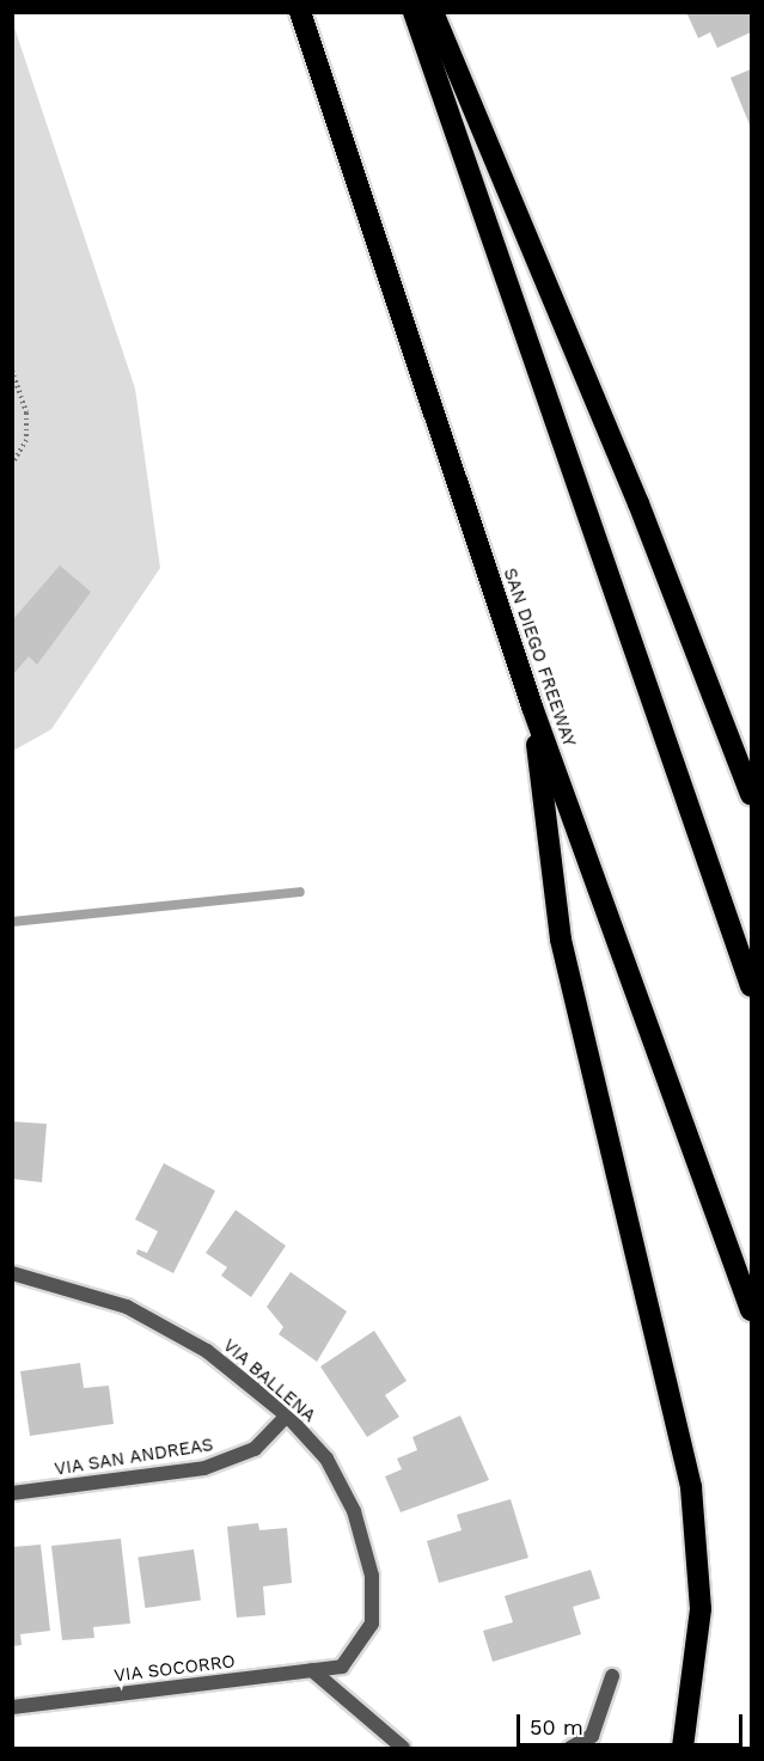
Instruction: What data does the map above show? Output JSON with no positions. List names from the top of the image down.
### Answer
{
  "streets": {
    "highway": ["SAN DIEGO FREEWAY"],
    "street": ["VIA BALLENA", "VIA SAN ANDREAS", "VIA SOCORRO"]
  },
  "crossings": [
    ["VIA BALLENA", "VIA SAN ANDREAS"],
    ["VIA BALLENA", "VIA SOCORRO"]
  ],
  "scale_bar": "50 m"
}
